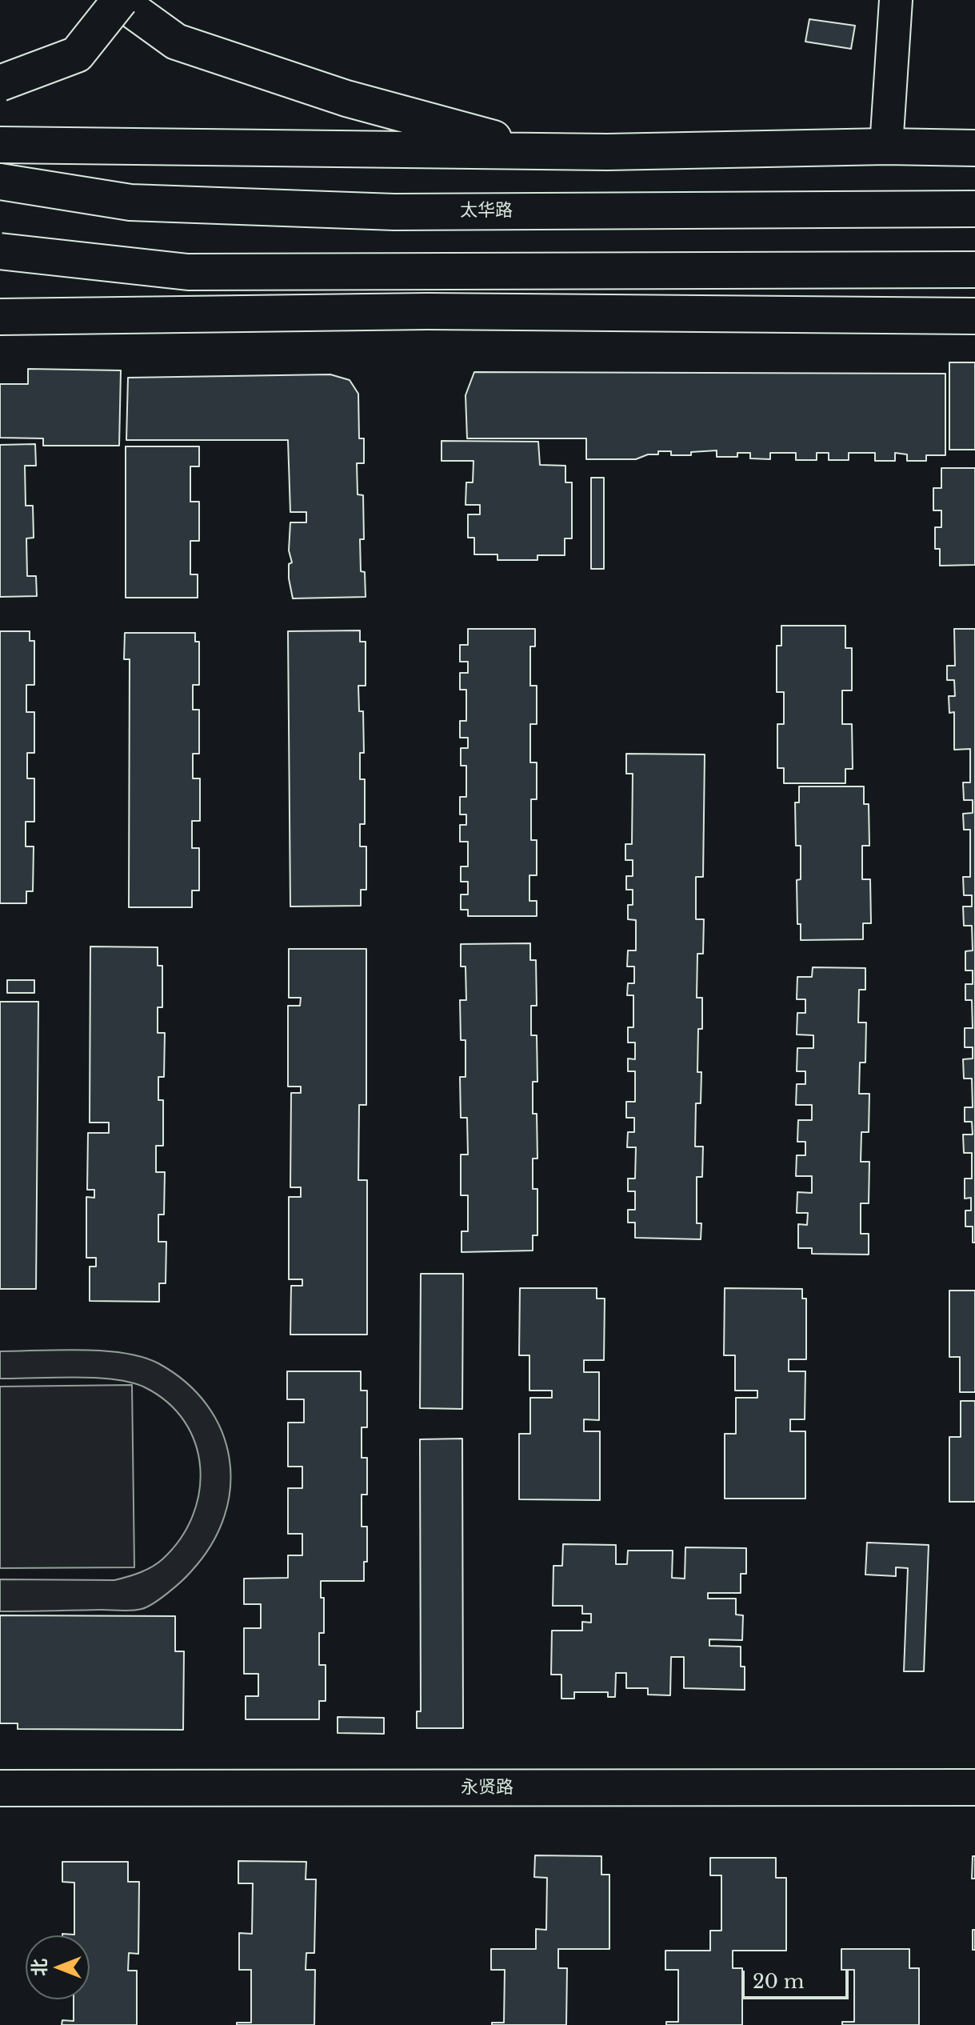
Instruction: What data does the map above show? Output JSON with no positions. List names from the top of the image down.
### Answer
{
  "streets": {
    "street": ["太华路", "永贤路"]
  },
  "scale_bar": "20 m",
  "north": "left"
}
